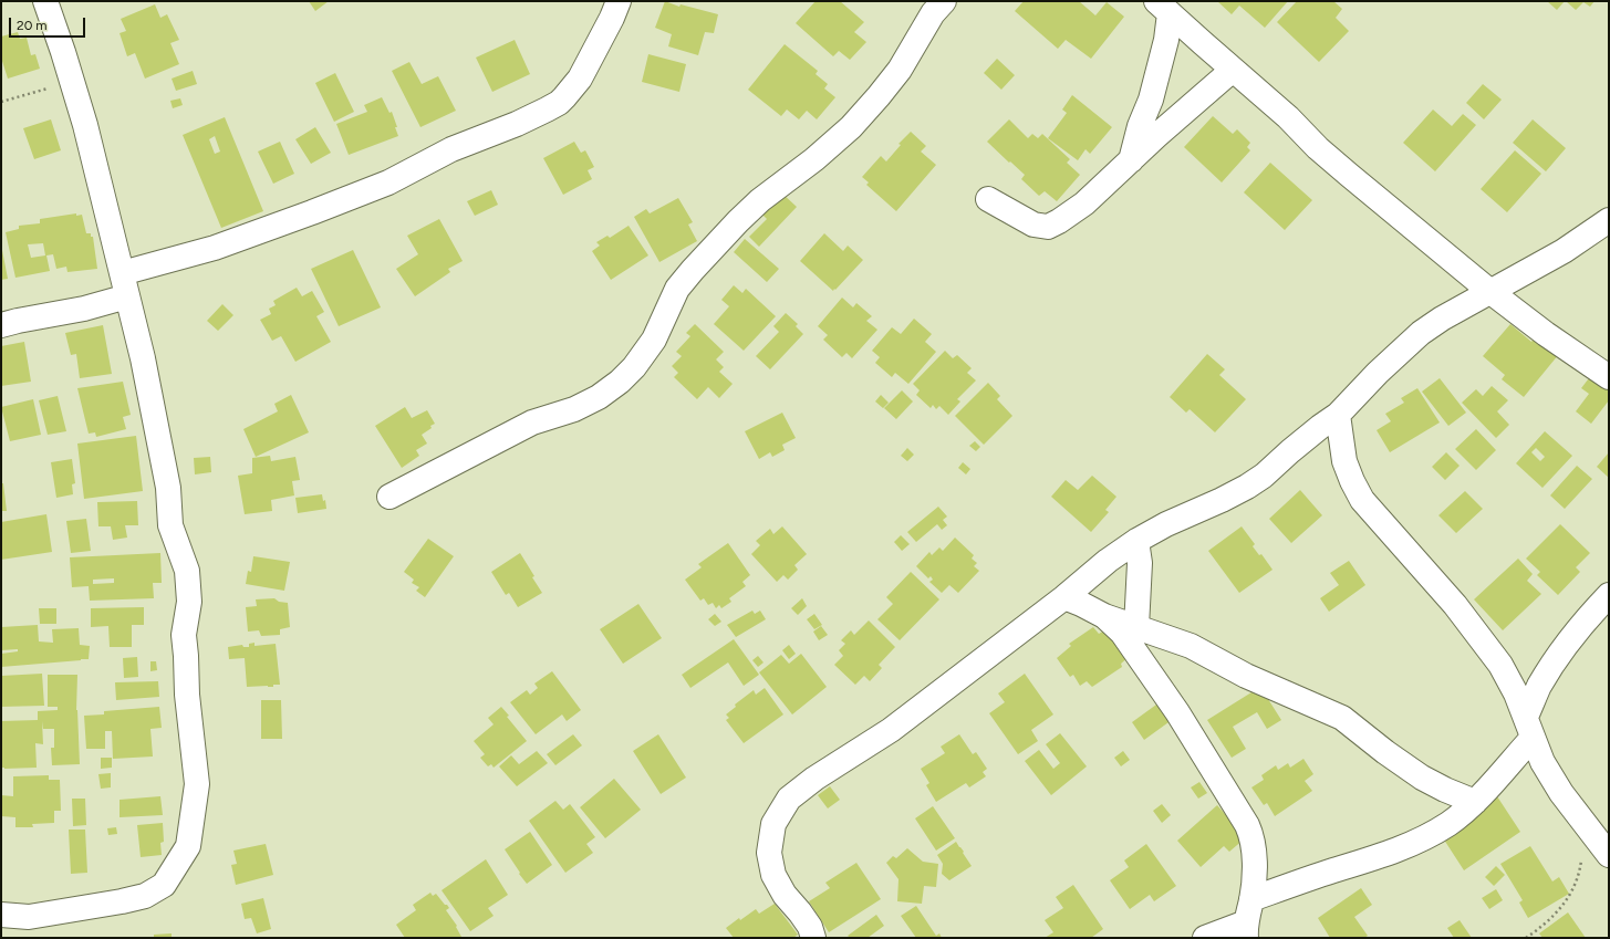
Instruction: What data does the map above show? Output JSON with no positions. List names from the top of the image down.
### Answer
{
  "scale_bar": "20 m"
}
